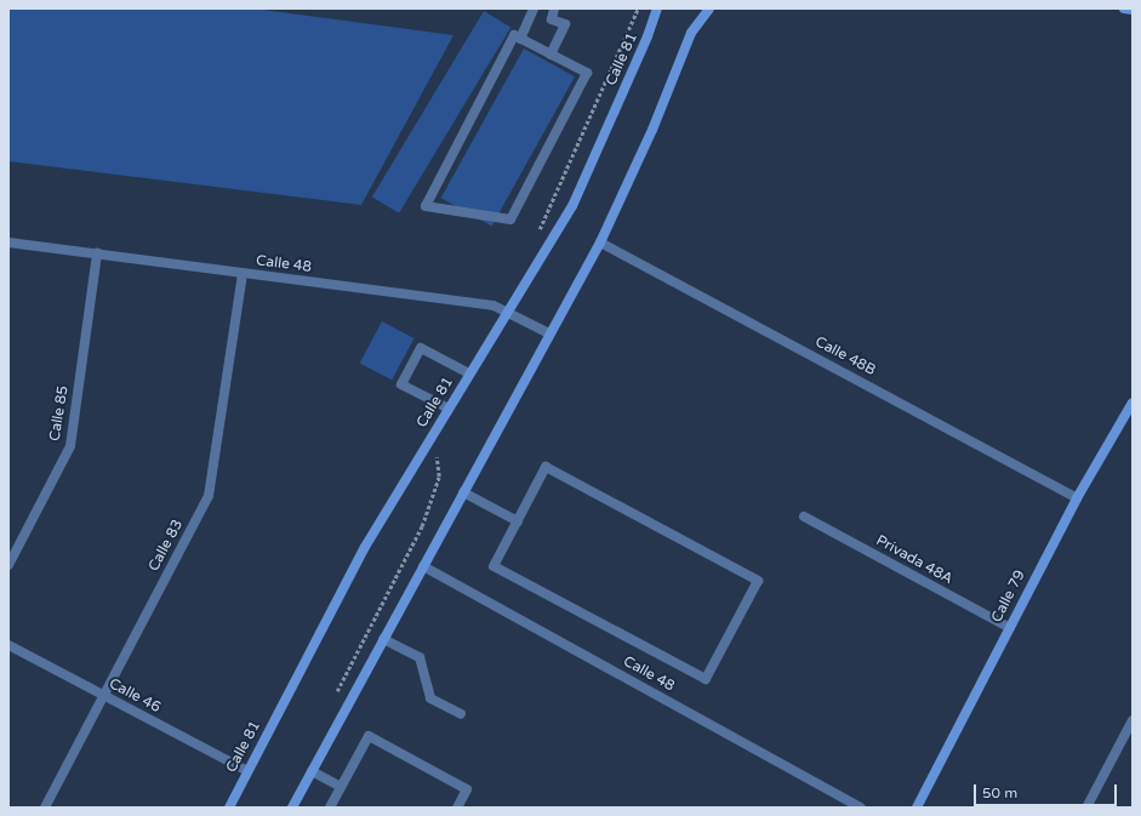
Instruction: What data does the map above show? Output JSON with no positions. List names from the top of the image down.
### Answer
{
  "streets": {
    "main road": ["Calle 81", "Calle 79"],
    "street": [
      "Calle 48",
      "Calle 48B",
      "Calle 85",
      "Calle 83",
      "Privada 48A",
      "Calle 46"
    ]
  },
  "crossings": [
    ["Calle 81", "Calle 48"],
    ["Calle 81", "Calle 46"],
    ["Calle 48", "Calle 85"],
    ["Calle 48", "Calle 83"],
    ["Calle 48B", "Calle 79"],
    ["Calle 83", "Calle 46"],
    ["Privada 48A", "Calle 79"]
  ],
  "scale_bar": "50 m"
}
